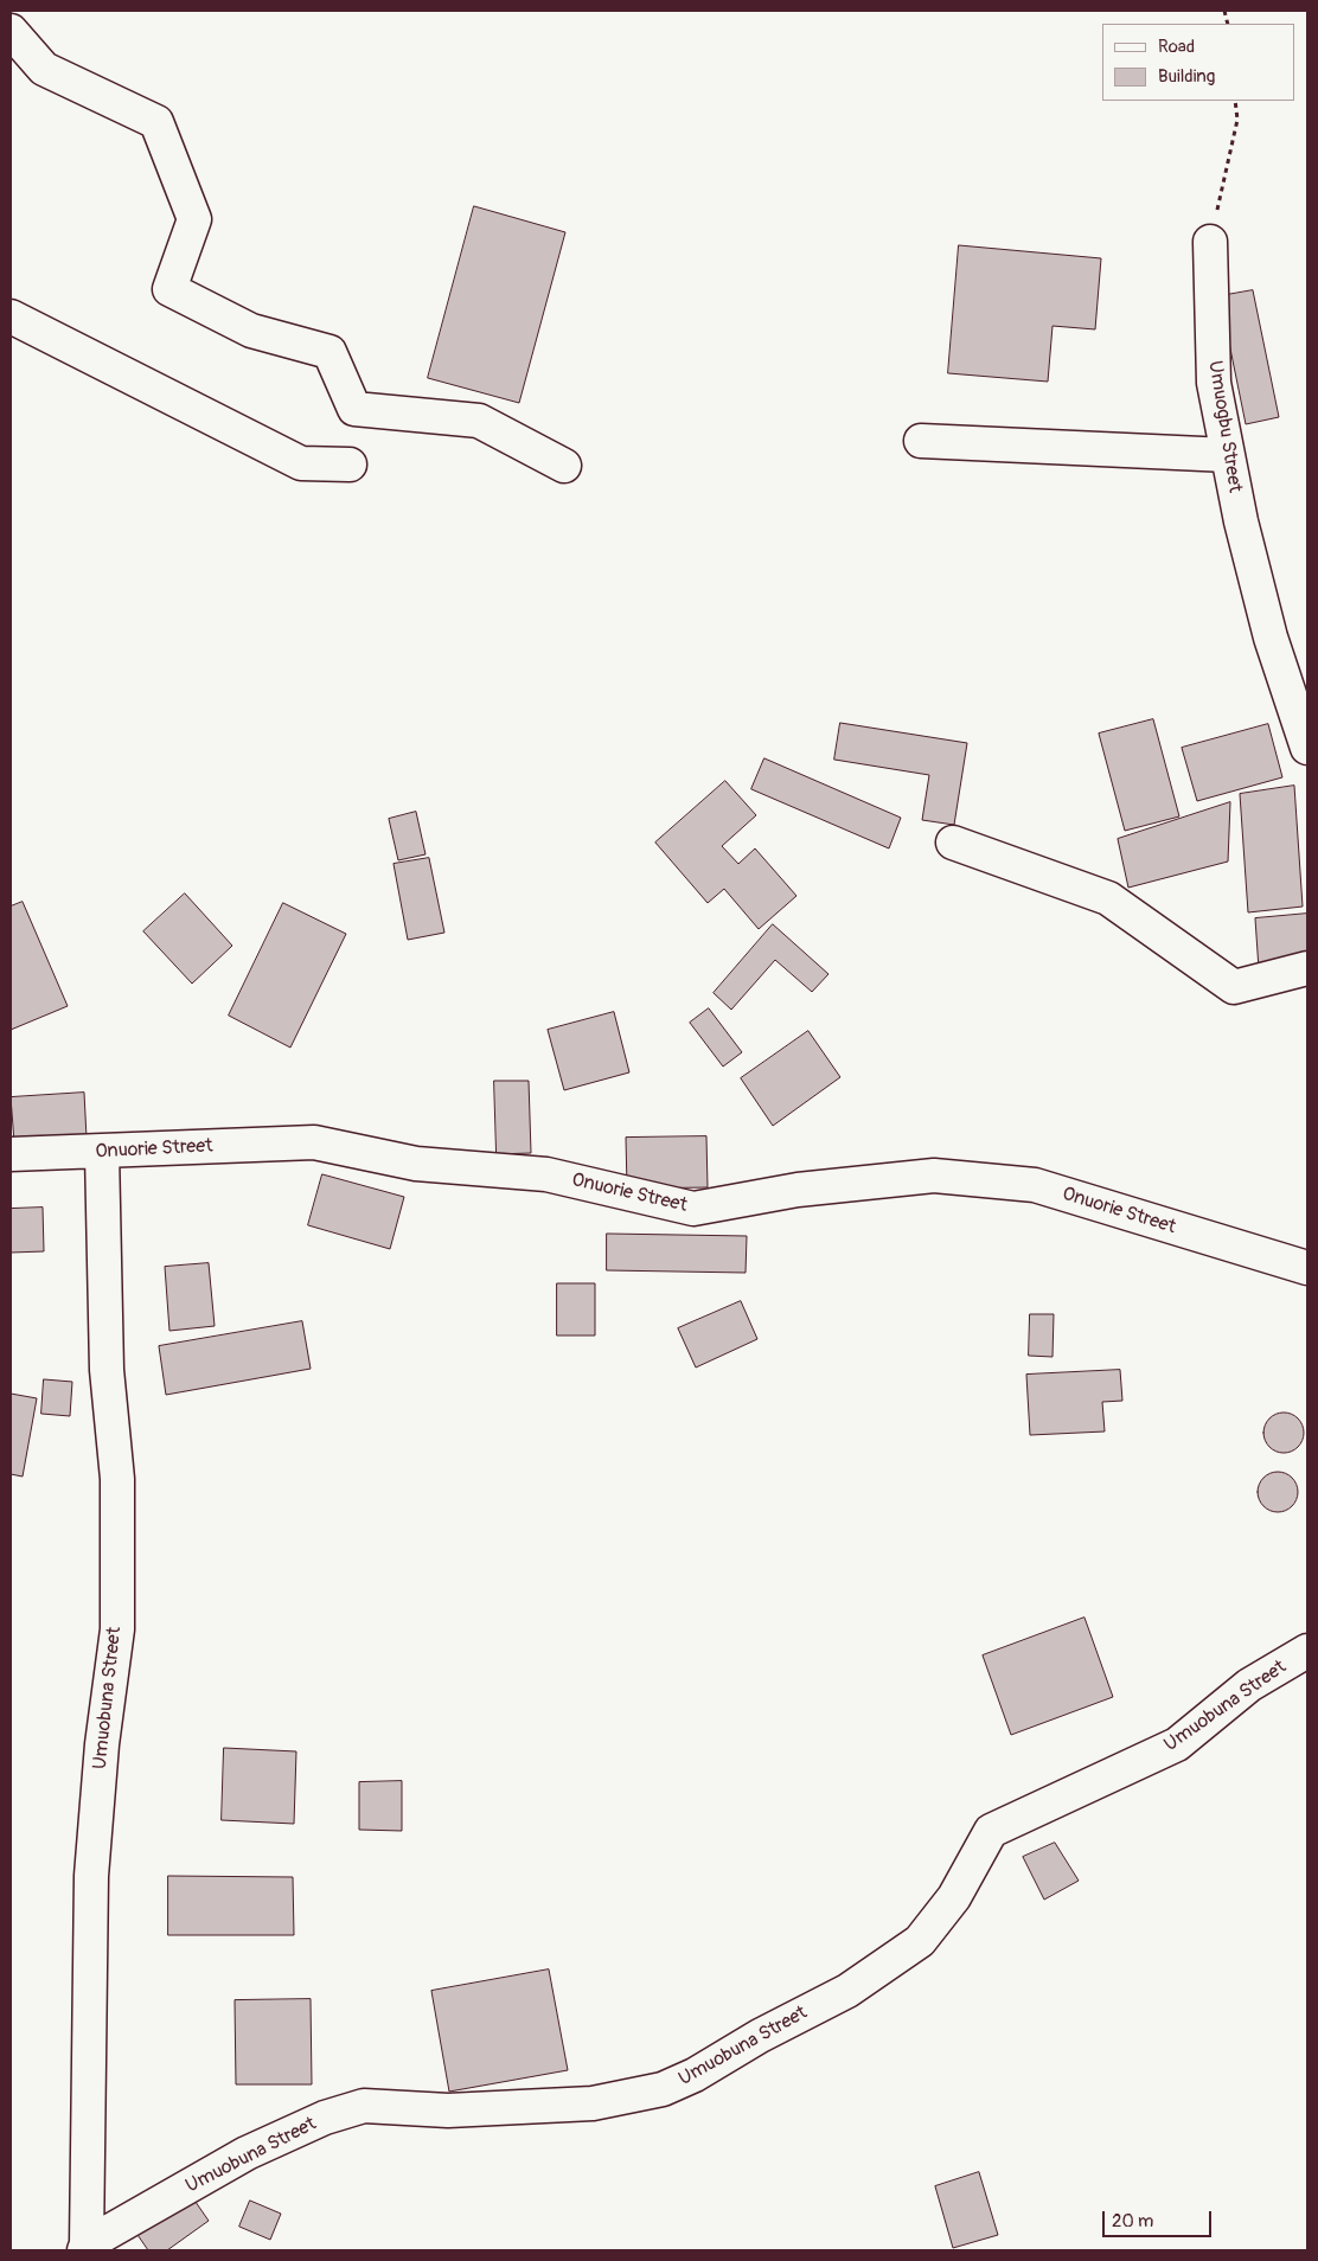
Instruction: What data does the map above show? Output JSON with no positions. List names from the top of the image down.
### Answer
{
  "streets": {
    "street": ["Umuogbu Street", "Onuorie Street", "Umuobuna Street"]
  },
  "crossings": [
    ["Onuorie Street", "Umuobuna Street"]
  ],
  "legend": ["Road", "Building"],
  "scale_bar": "20 m"
}
